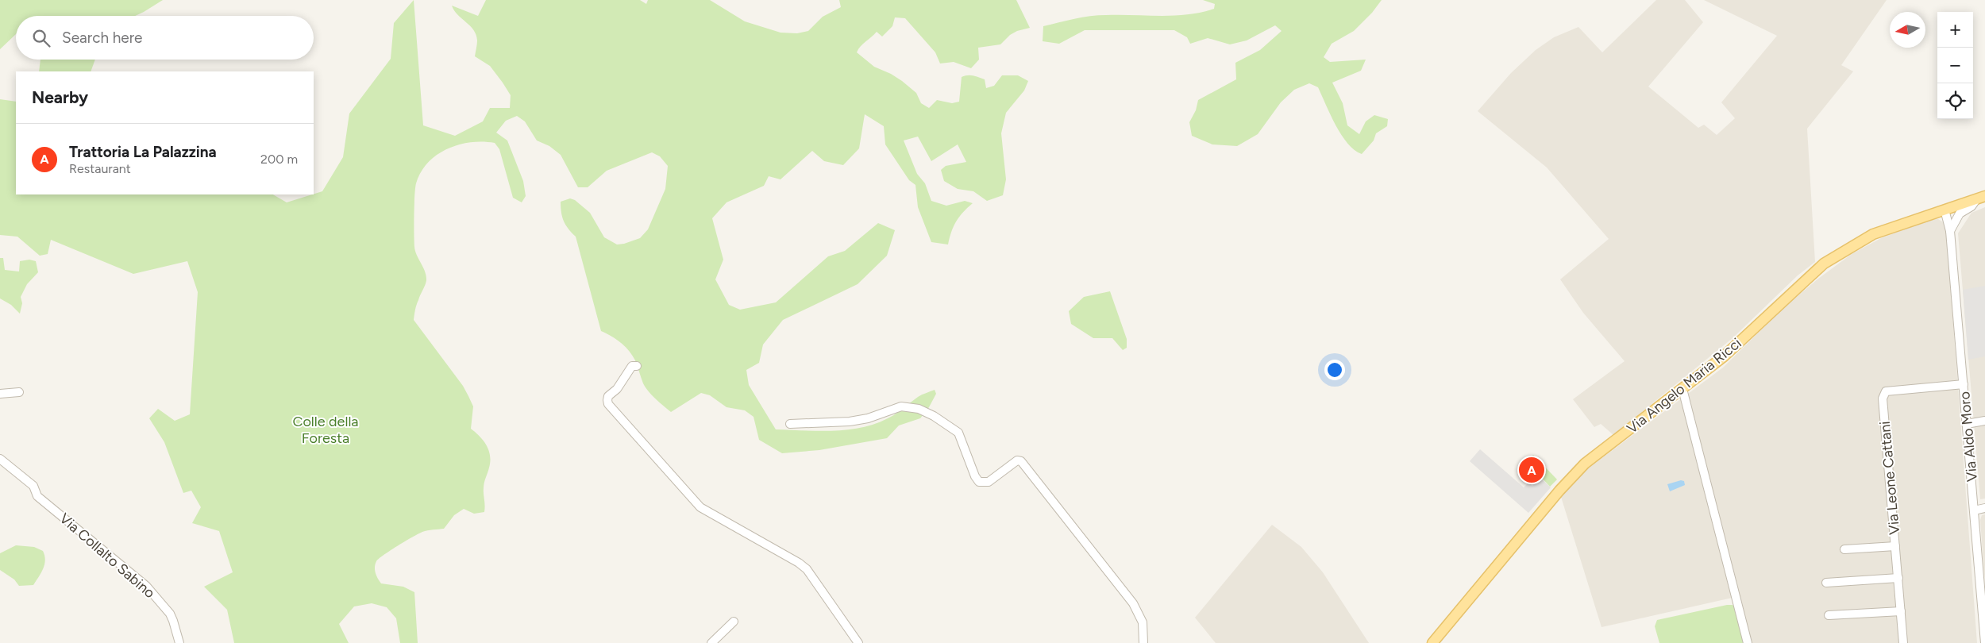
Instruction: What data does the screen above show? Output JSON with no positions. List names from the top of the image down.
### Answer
{
  "streets": {
    "main road": ["Via Angelo Maria Ricci"],
    "street": ["Via Aldo Moro", "Via Leone Cattani", "Via Collalto Sabino"]
  },
  "crossings": [
    ["Via Angelo Maria Ricci", "Via Aldo Moro"],
    ["Via Aldo Moro", "Via Leone Cattani"]
  ],
  "parks": ["Colle della Foresta"],
  "north": "left",
  "page": {
    "map_buttons": ["+", "−"],
    "search": "Search here",
    "heading": "Nearby",
    "list": [
      {
        "mark": "A",
        "name": "Trattoria La Palazzina",
        "note": "Restaurant",
        "value": "200 m"
      }
    ],
    "pins": "A"
  }
}
